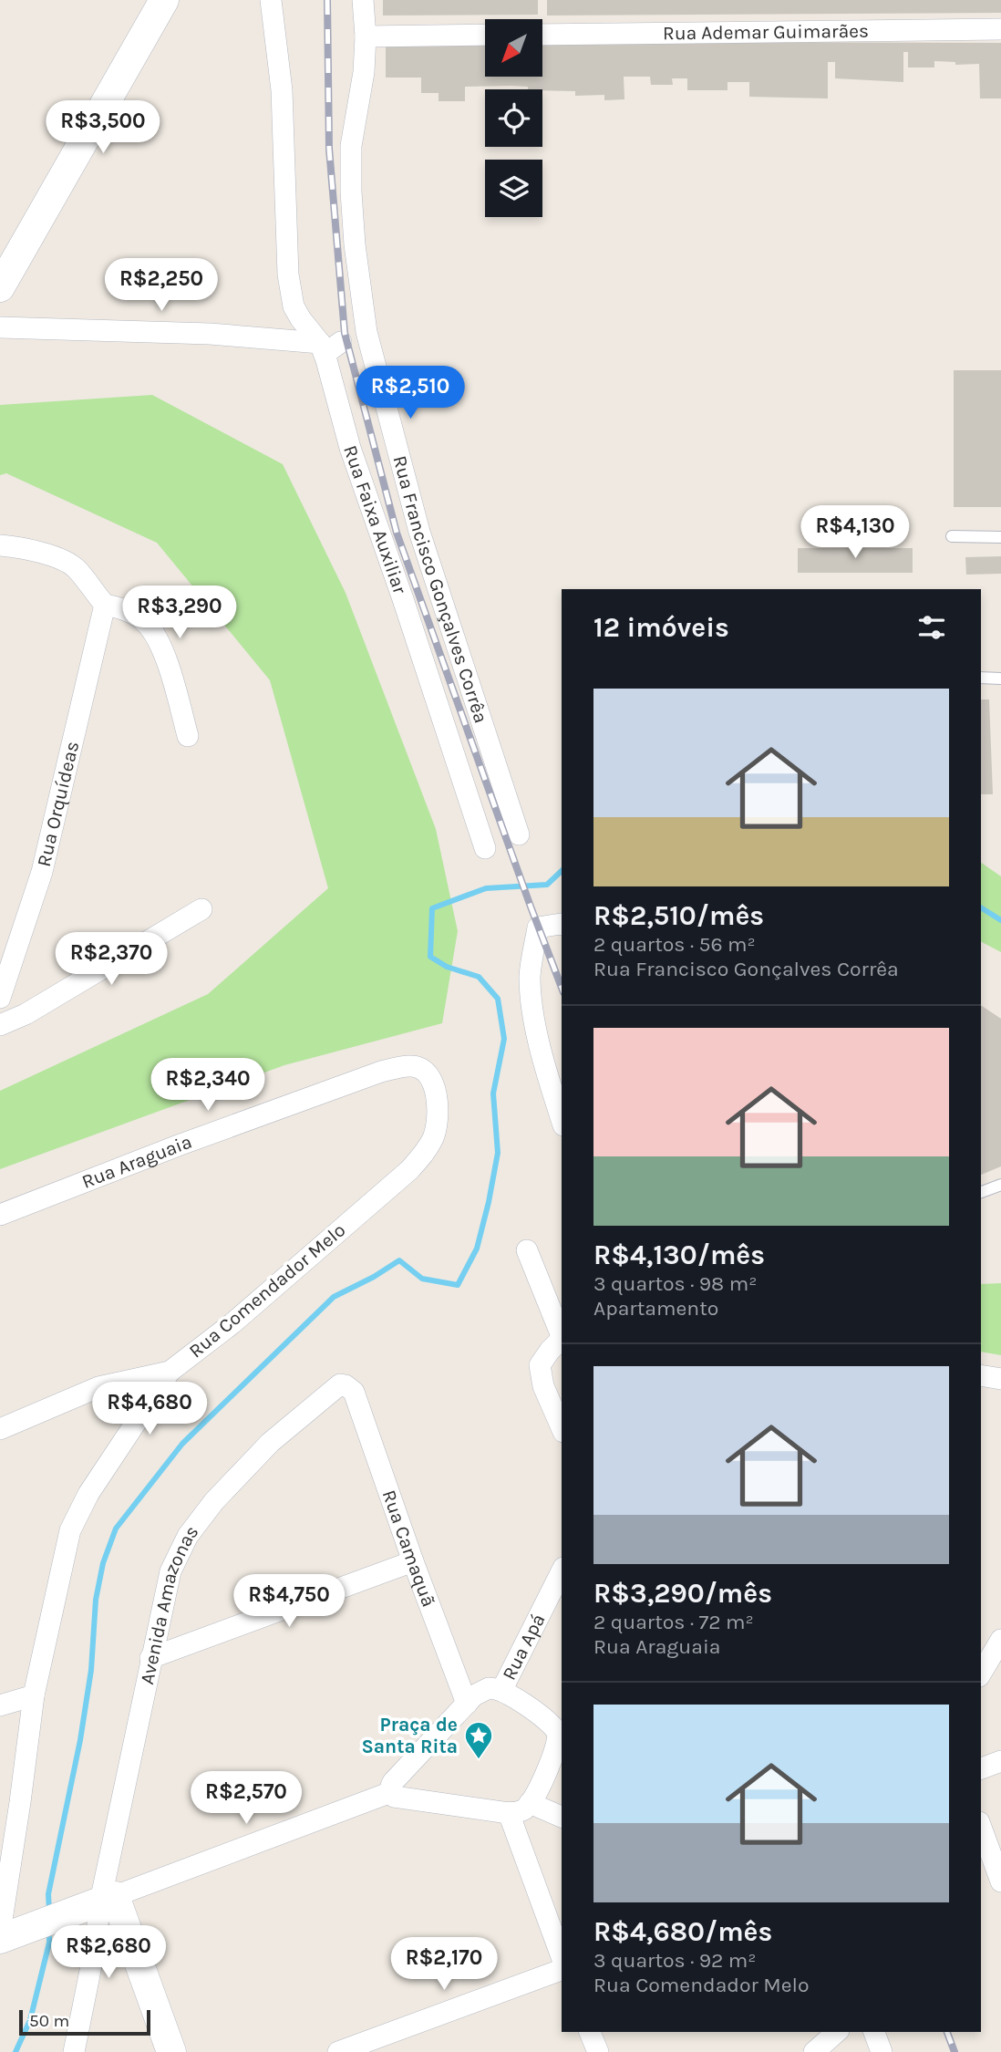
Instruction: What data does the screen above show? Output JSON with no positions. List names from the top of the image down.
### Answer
{
  "streets": {
    "street": [
      "Rua Ademar Guimarães",
      "Rua Faixa Auxiliar",
      "Rua Francisco Gonçalves Corrêa",
      "Rua Orquídeas",
      "Rua Araguaia",
      "Rua Comendador Melo",
      "Rua Camaquã",
      "Avenida Amazonas",
      "Rua Apá"
    ]
  },
  "crossings": [
    ["Rua Araguaia", "Rua Comendador Melo"],
    ["Rua Camaquã", "Avenida Amazonas"]
  ],
  "places": {
    "place": ["Praça de Santa Rita"]
  },
  "scale_bar": "50 m",
  "north": "bottom left",
  "page": {
    "price": [
      "R$3,500",
      "R$2,250",
      "R$2,510",
      "R$4,130",
      "R$3,290",
      "R$2,370",
      "R$2,340",
      "R$4,680",
      "R$4,750",
      "R$2,570",
      "R$2,680",
      "R$2,170"
    ],
    "heading": "12 imóveis",
    "list": [
      {
        "name": "R$2,510/mês",
        "note": "2 quartos · 56 m² · Rua Francisco Gonçalves Corrêa"
      },
      {
        "name": "R$4,130/mês",
        "note": "3 quartos · 98 m² · Apartamento"
      },
      {
        "name": "R$3,290/mês",
        "note": "2 quartos · 72 m² · Rua Araguaia"
      },
      {
        "name": "R$4,680/mês",
        "note": "3 quartos · 92 m² · Rua Comendador Melo"
      }
    ],
    "scale": "50 m"
  }
}
